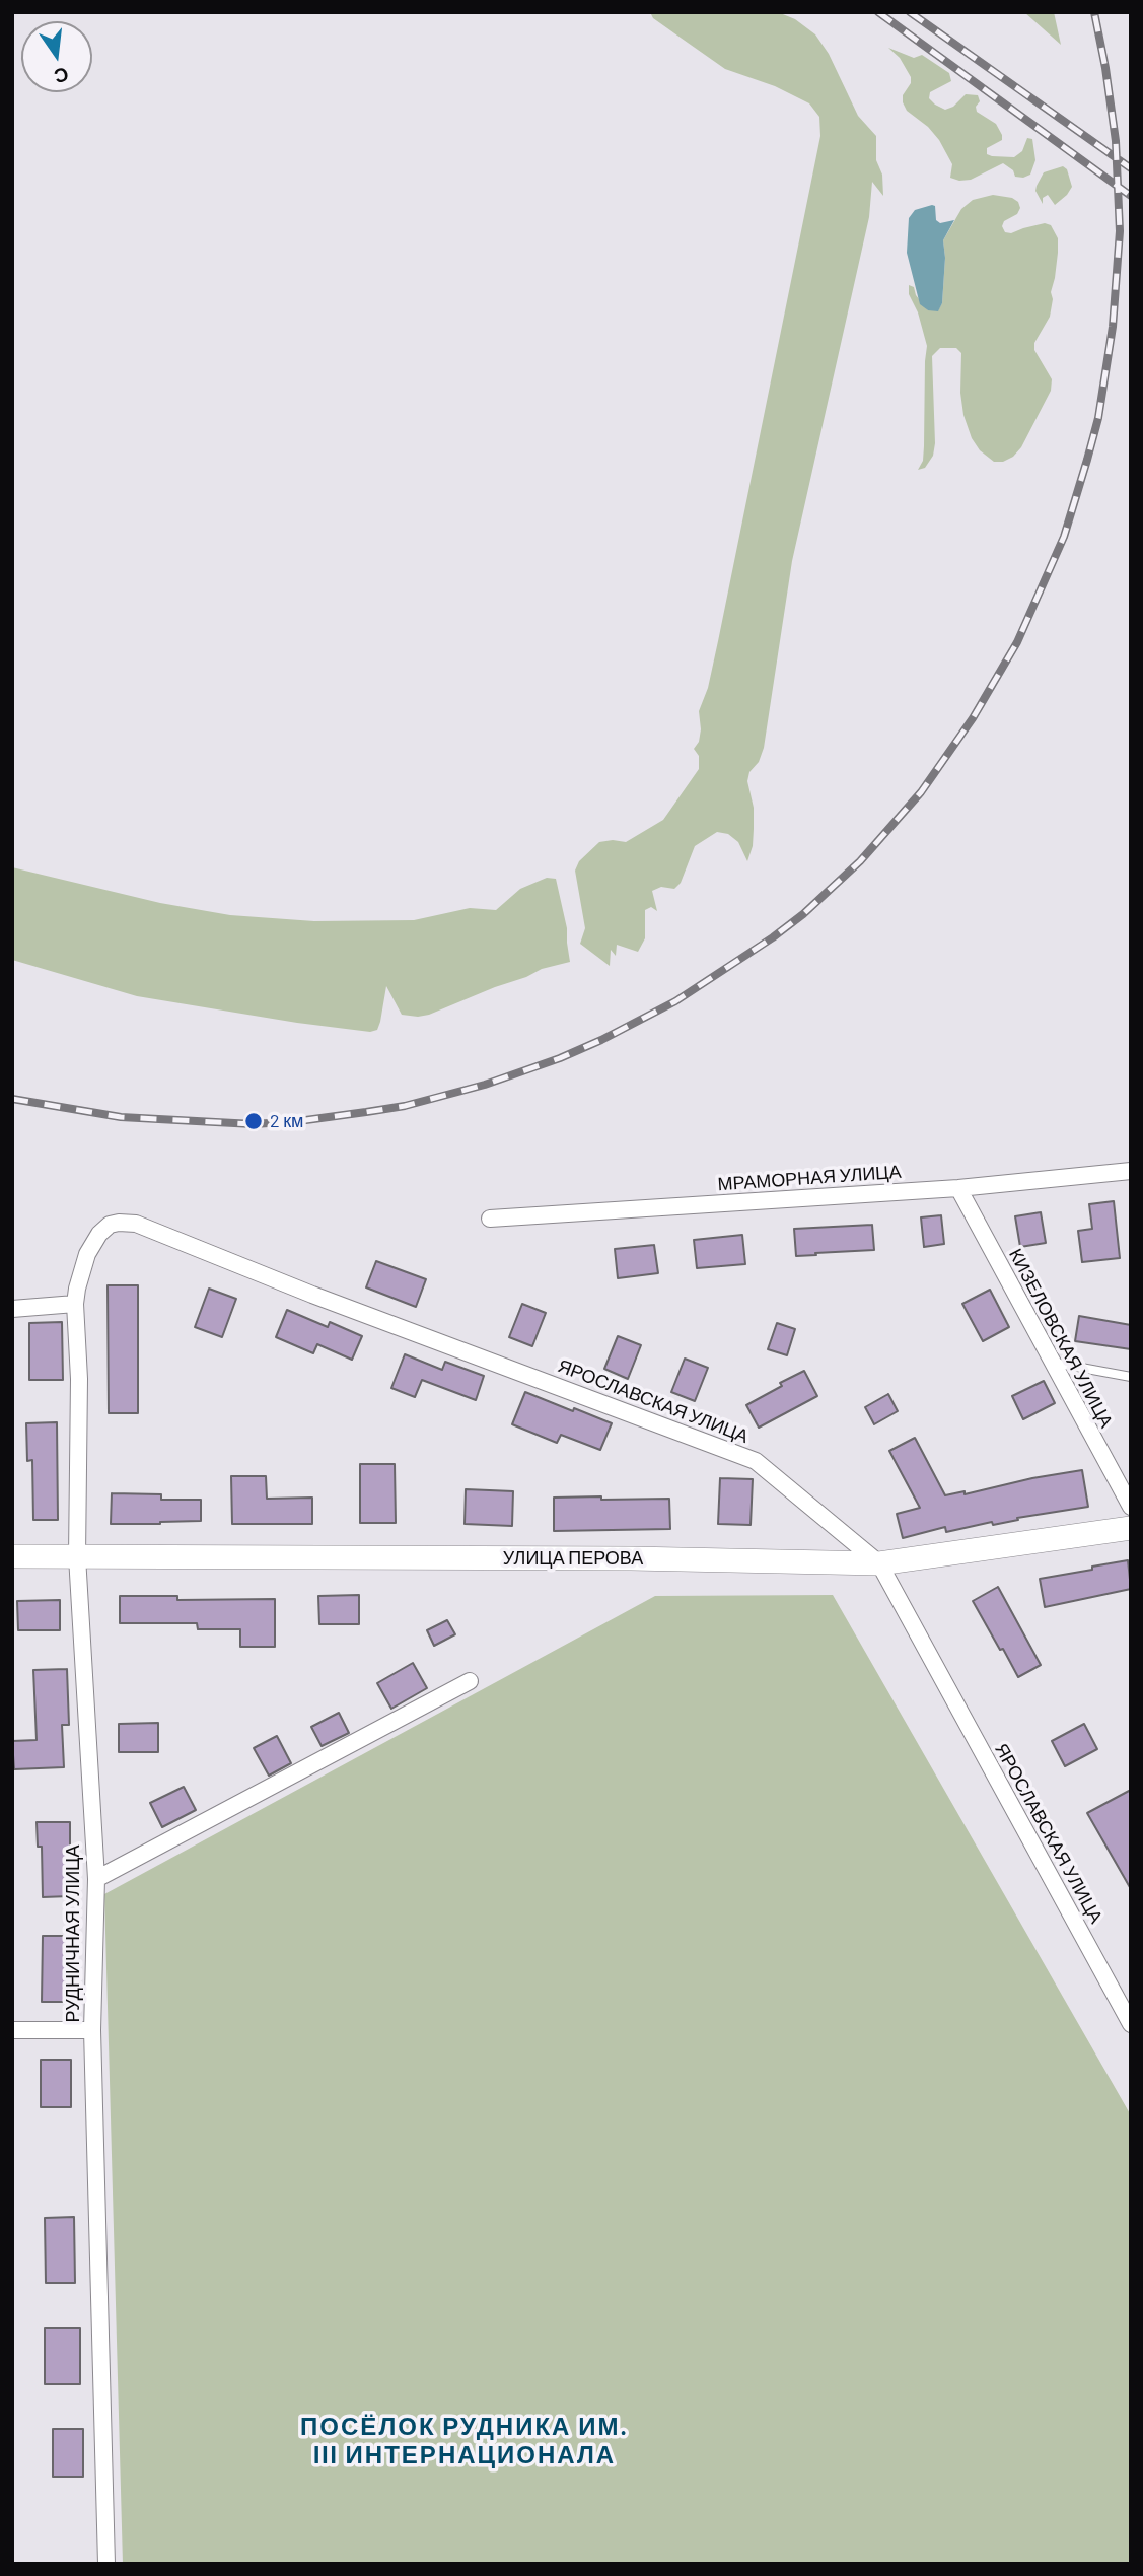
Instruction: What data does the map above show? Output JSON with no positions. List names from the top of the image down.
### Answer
{
  "streets": {
    "main road": ["УЛИЦА ПЕРОВА"],
    "street": [
      "МРАМОРНАЯ УЛИЦА",
      "КИЗЕЛОВСКАЯ УЛИЦА",
      "ЯРОСЛАВСКАЯ УЛИЦА",
      "РУДНИЧНАЯ УЛИЦА"
    ]
  },
  "crossings": [
    ["МРАМОРНАЯ УЛИЦА", "КИЗЕЛОВСКАЯ УЛИЦА"],
    ["ЯРОСЛАВСКАЯ УЛИЦА", "УЛИЦА ПЕРОВА"],
    ["ЯРОСЛАВСКАЯ УЛИЦА", "РУДНИЧНАЯ УЛИЦА"],
    ["УЛИЦА ПЕРОВА", "РУДНИЧНАЯ УЛИЦА"]
  ],
  "districts": ["ПОСЁЛОК РУДНИКА ИМ. III ИНТЕРНАЦИОНАЛА"],
  "places": ["2 км"],
  "north": "bottom"
}
